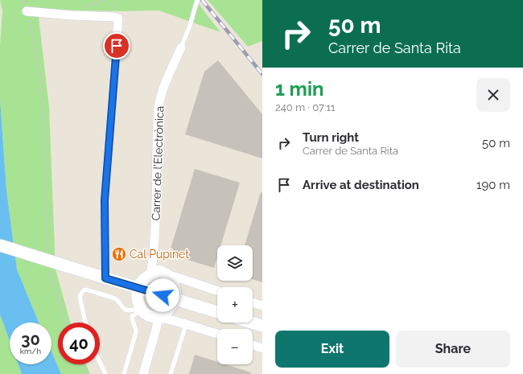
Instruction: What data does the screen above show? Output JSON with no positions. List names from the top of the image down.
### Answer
{
  "streets": {
    "street": ["Carrer de l'Electrònica"]
  },
  "places": {
    "restaurant": ["Cal Pupinet"]
  },
  "page": {
    "turn": ["50 m", "Carrer de Santa Rita"],
    "heading": ["1 min", "240 m · 07:11"],
    "list": [
      {
        "name": "Turn right",
        "note": "Carrer de Santa Rita",
        "value": "50 m"
      },
      {
        "name": "Arrive at destination",
        "value": "190 m"
      }
    ],
    "map_buttons": ["+", "−"],
    "speed": "30 km/h",
    "limit": "40",
    "buttons": ["Exit", "Share"]
  }
}
